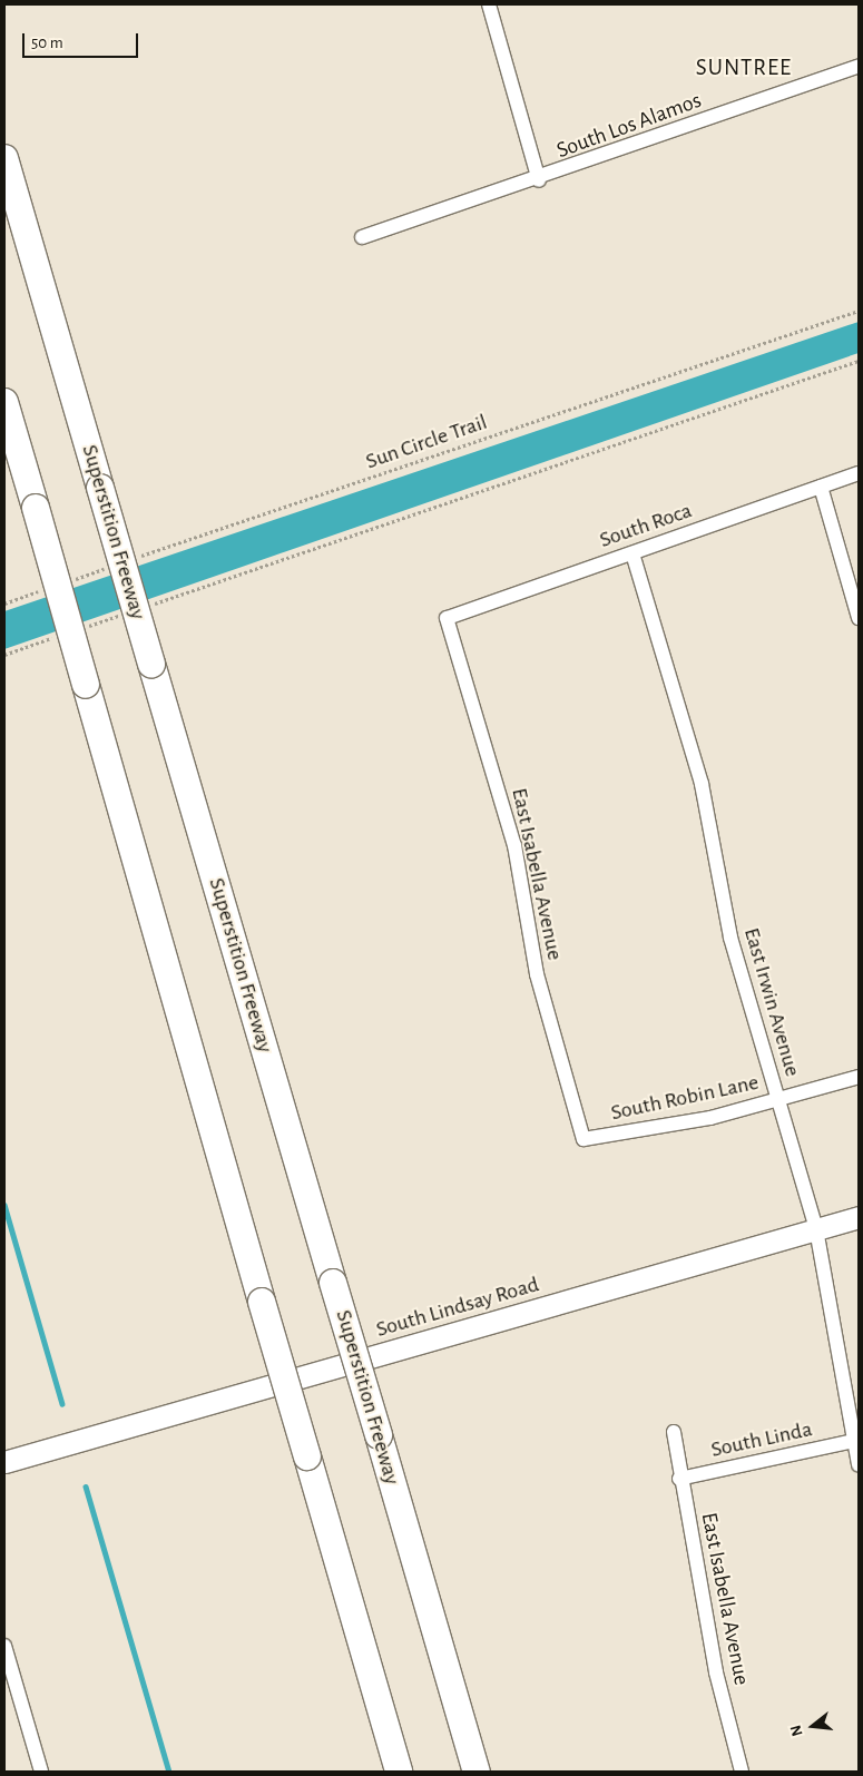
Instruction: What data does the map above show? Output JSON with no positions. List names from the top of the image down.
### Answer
{
  "streets": {
    "highway": ["Superstition Freeway"],
    "main road": ["South Lindsay Road"],
    "street": [
      "South Los Alamos",
      "South Roca",
      "East Isabella Avenue",
      "East Irwin Avenue",
      "South Robin Lane",
      "South Linda"
    ],
    "path": ["Sun Circle Trail"]
  },
  "crossings": [
    ["South Roca", "East Isabella Avenue"],
    ["South Roca", "East Irwin Avenue"],
    ["East Isabella Avenue", "South Robin Lane"],
    ["East Isabella Avenue", "South Linda"],
    ["East Irwin Avenue", "South Robin Lane"],
    ["East Irwin Avenue", "South Lindsay Road"],
    ["East Irwin Avenue", "South Linda"]
  ],
  "districts": ["SUNTREE"],
  "scale_bar": "50 m",
  "north": "left"
}
